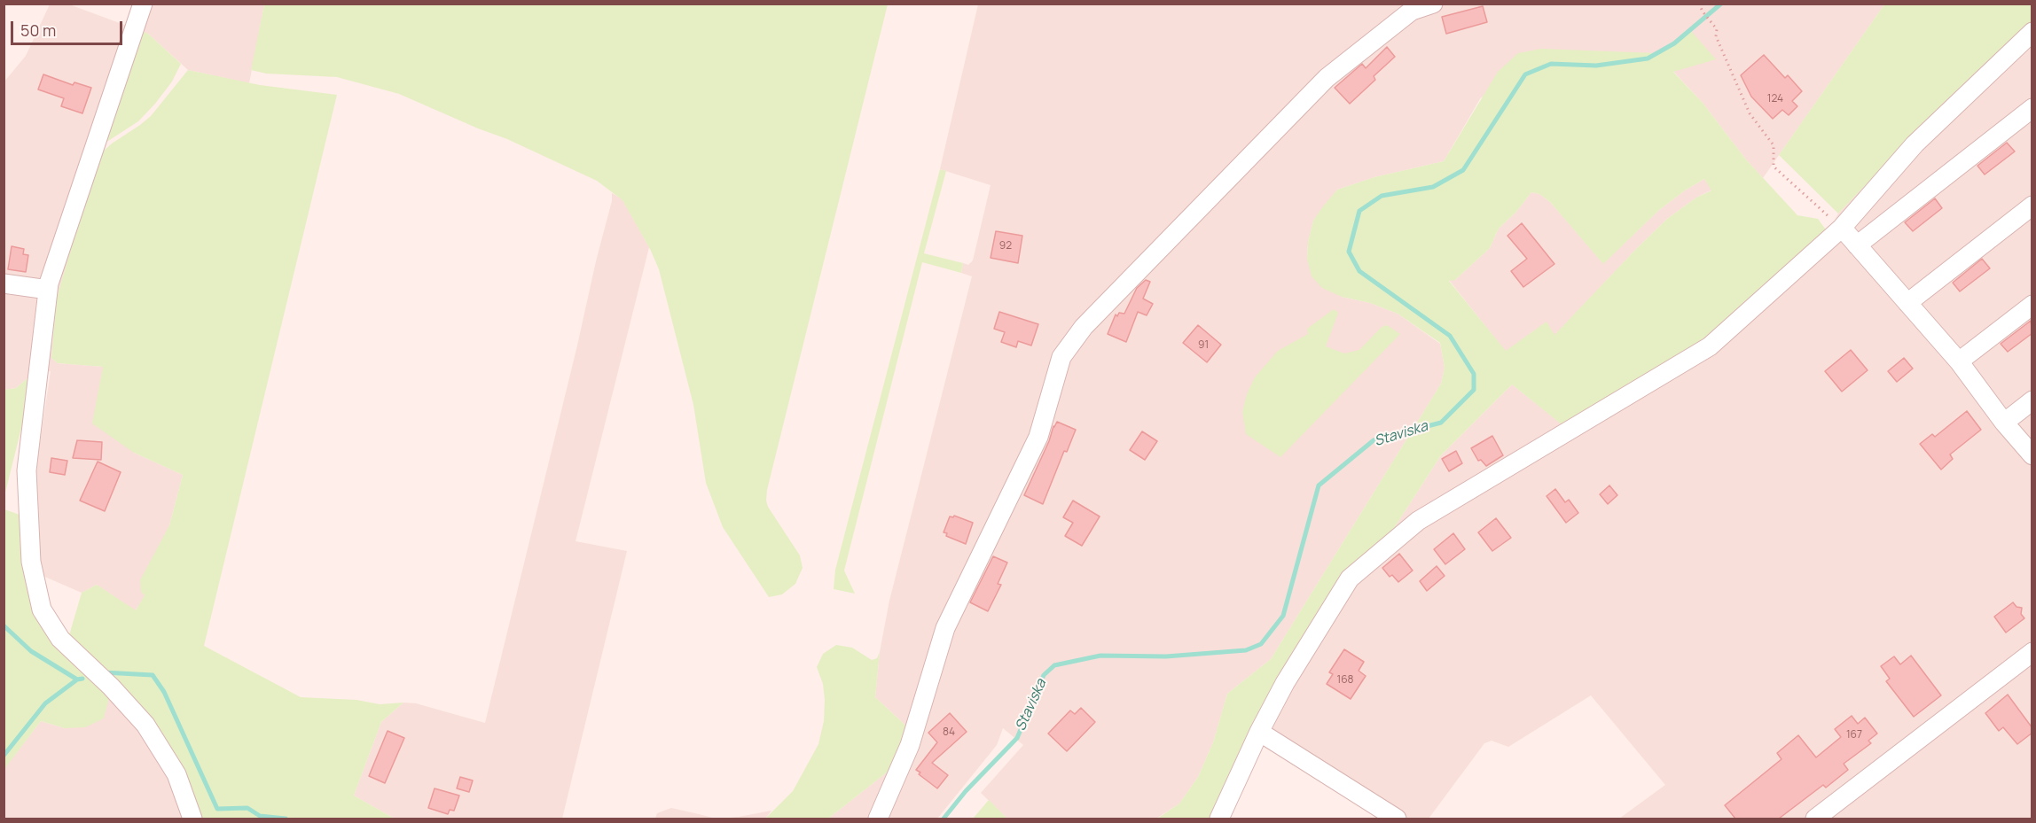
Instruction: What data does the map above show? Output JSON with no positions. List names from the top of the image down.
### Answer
{
  "water": ["Staviska"],
  "house_numbers": [
    "124",
    "92",
    "91",
    "168",
    "84",
    "167"
  ],
  "scale_bar": "50 m"
}
